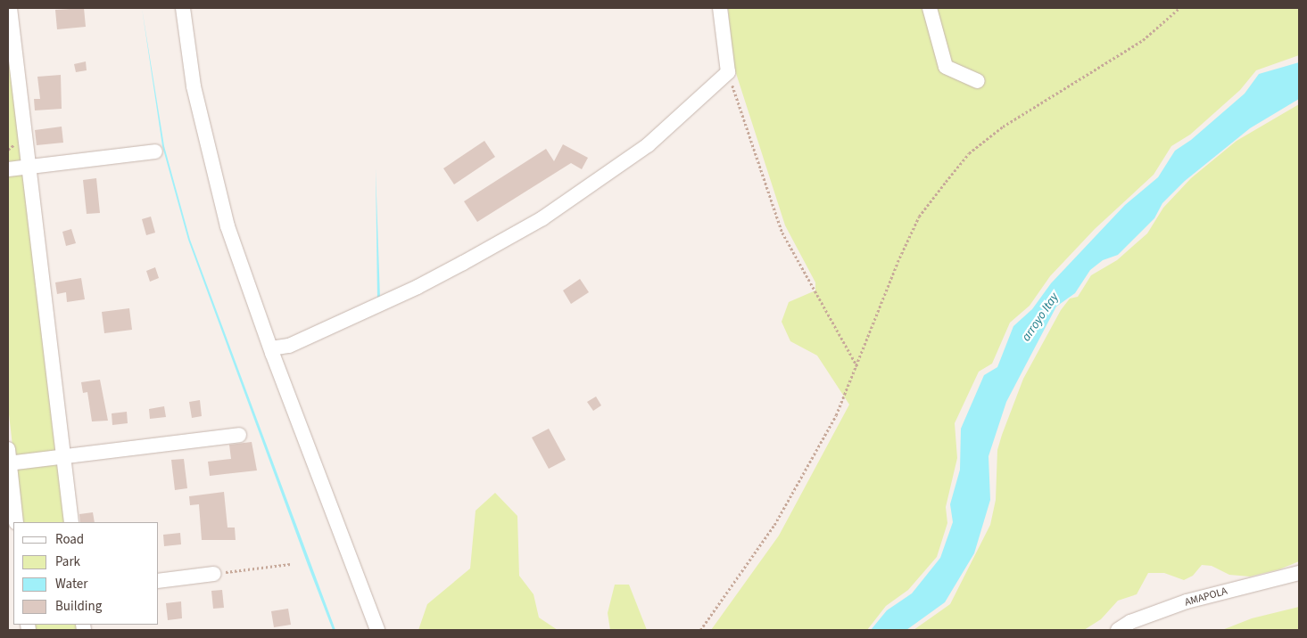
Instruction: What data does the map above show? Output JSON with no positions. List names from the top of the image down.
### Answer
{
  "streets": {
    "street": ["AMAPOLA"]
  },
  "water": ["arroyo Itay"],
  "legend": [
    "Road",
    "Park",
    "Water",
    "Building"
  ]
}
